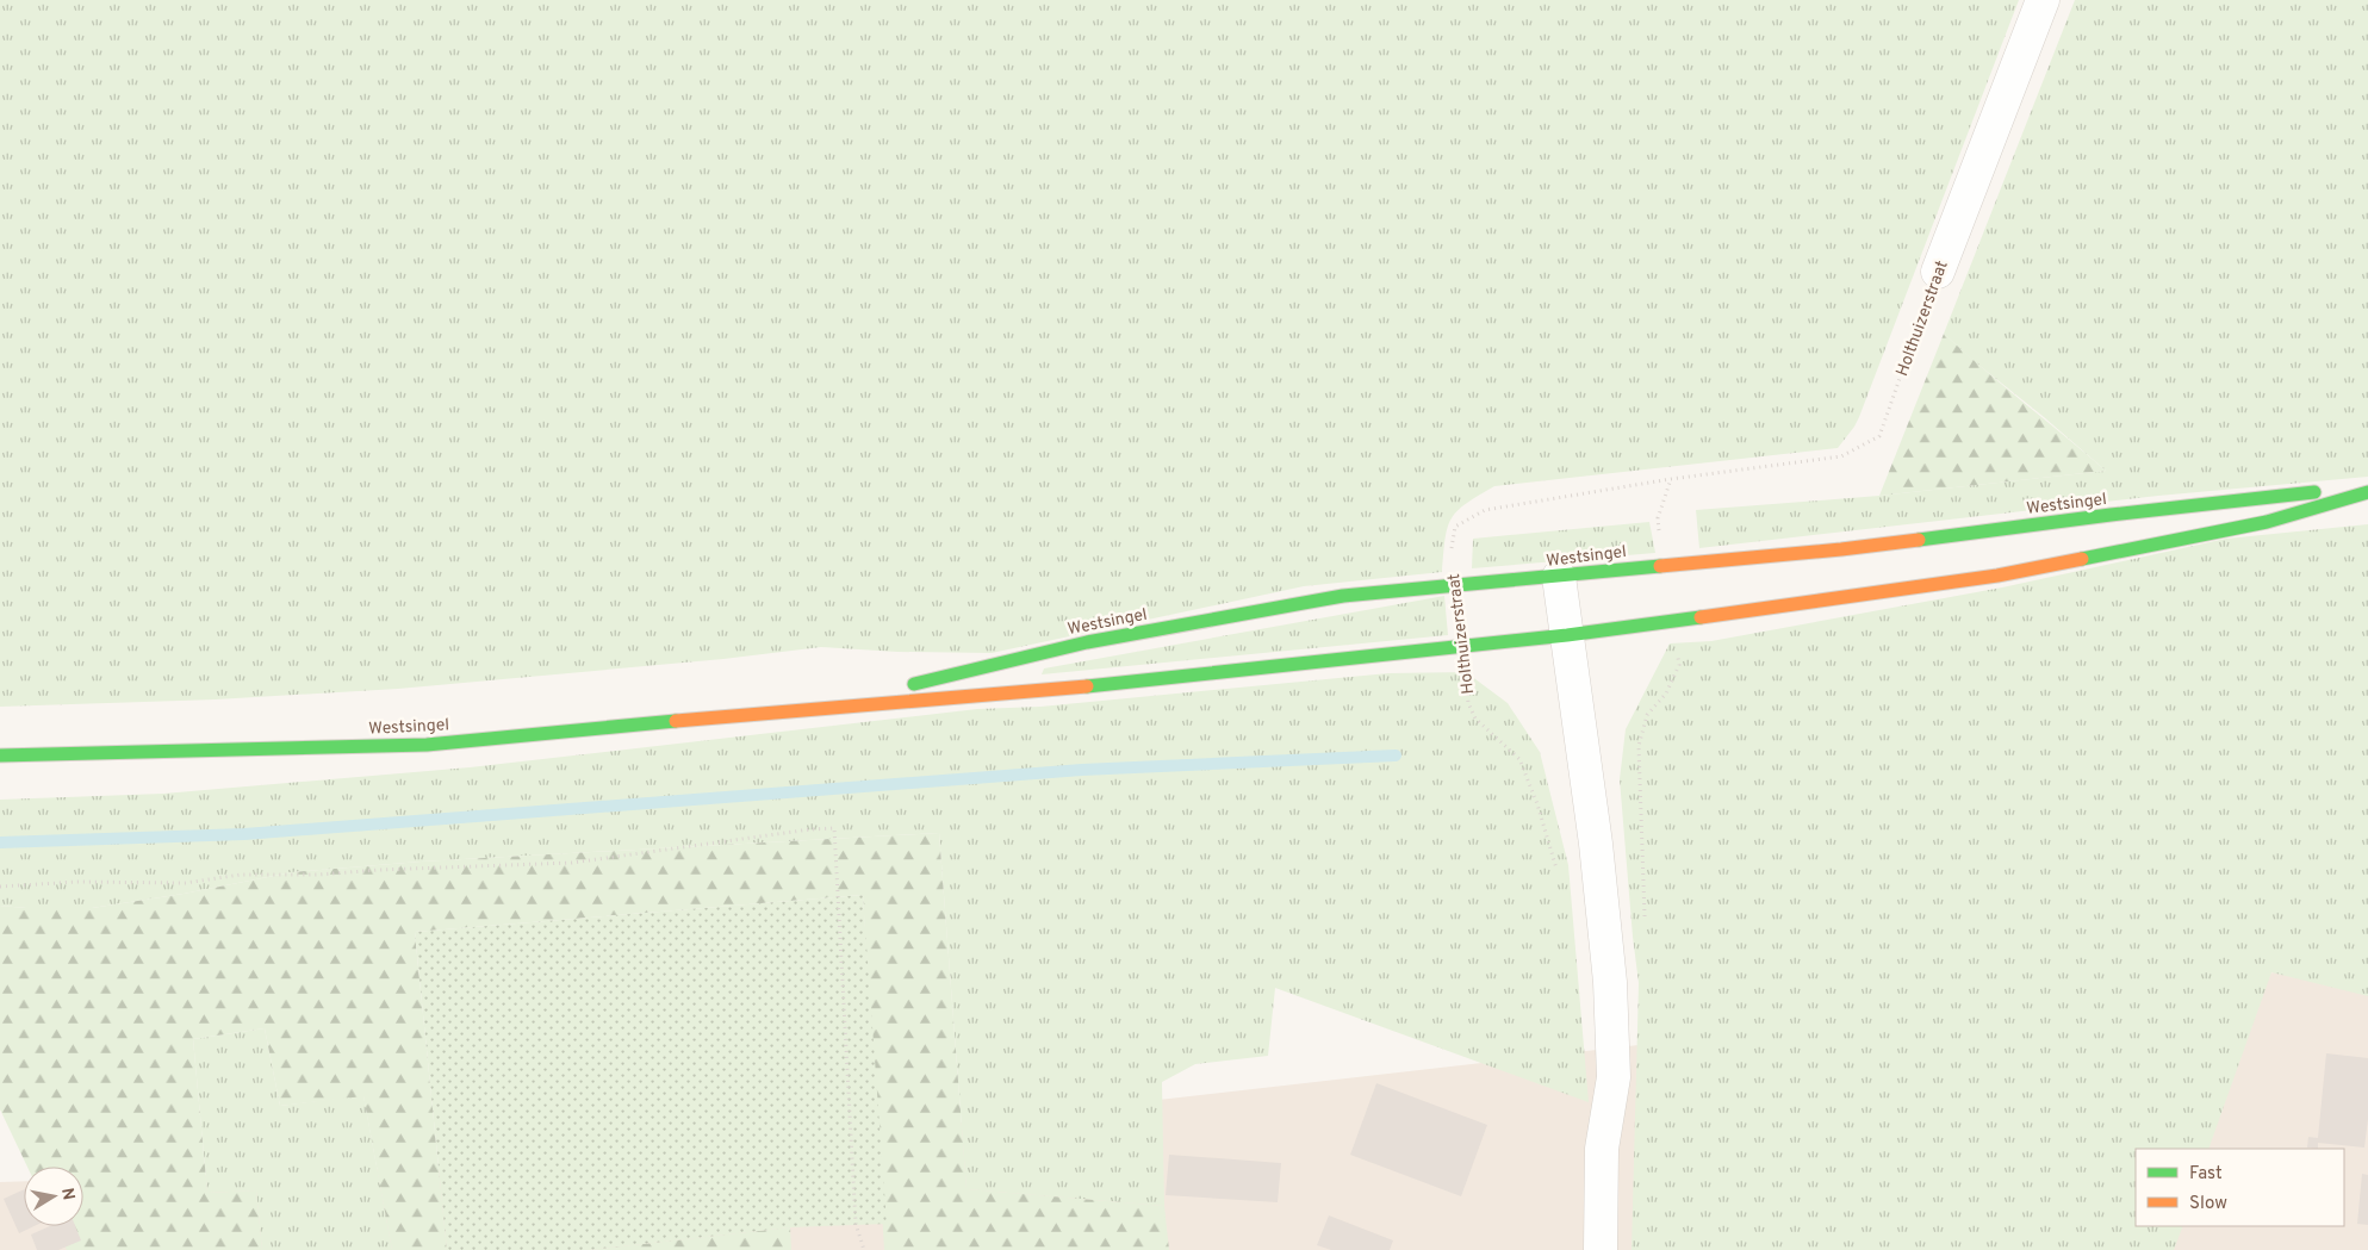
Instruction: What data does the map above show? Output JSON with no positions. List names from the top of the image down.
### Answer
{
  "streets": {
    "main road": ["Westsingel"],
    "street": ["Holthuizerstraat"]
  },
  "crossings": [
    ["Holthuizerstraat", "Westsingel"]
  ],
  "legend": ["Fast", "Slow"],
  "north": "right"
}
